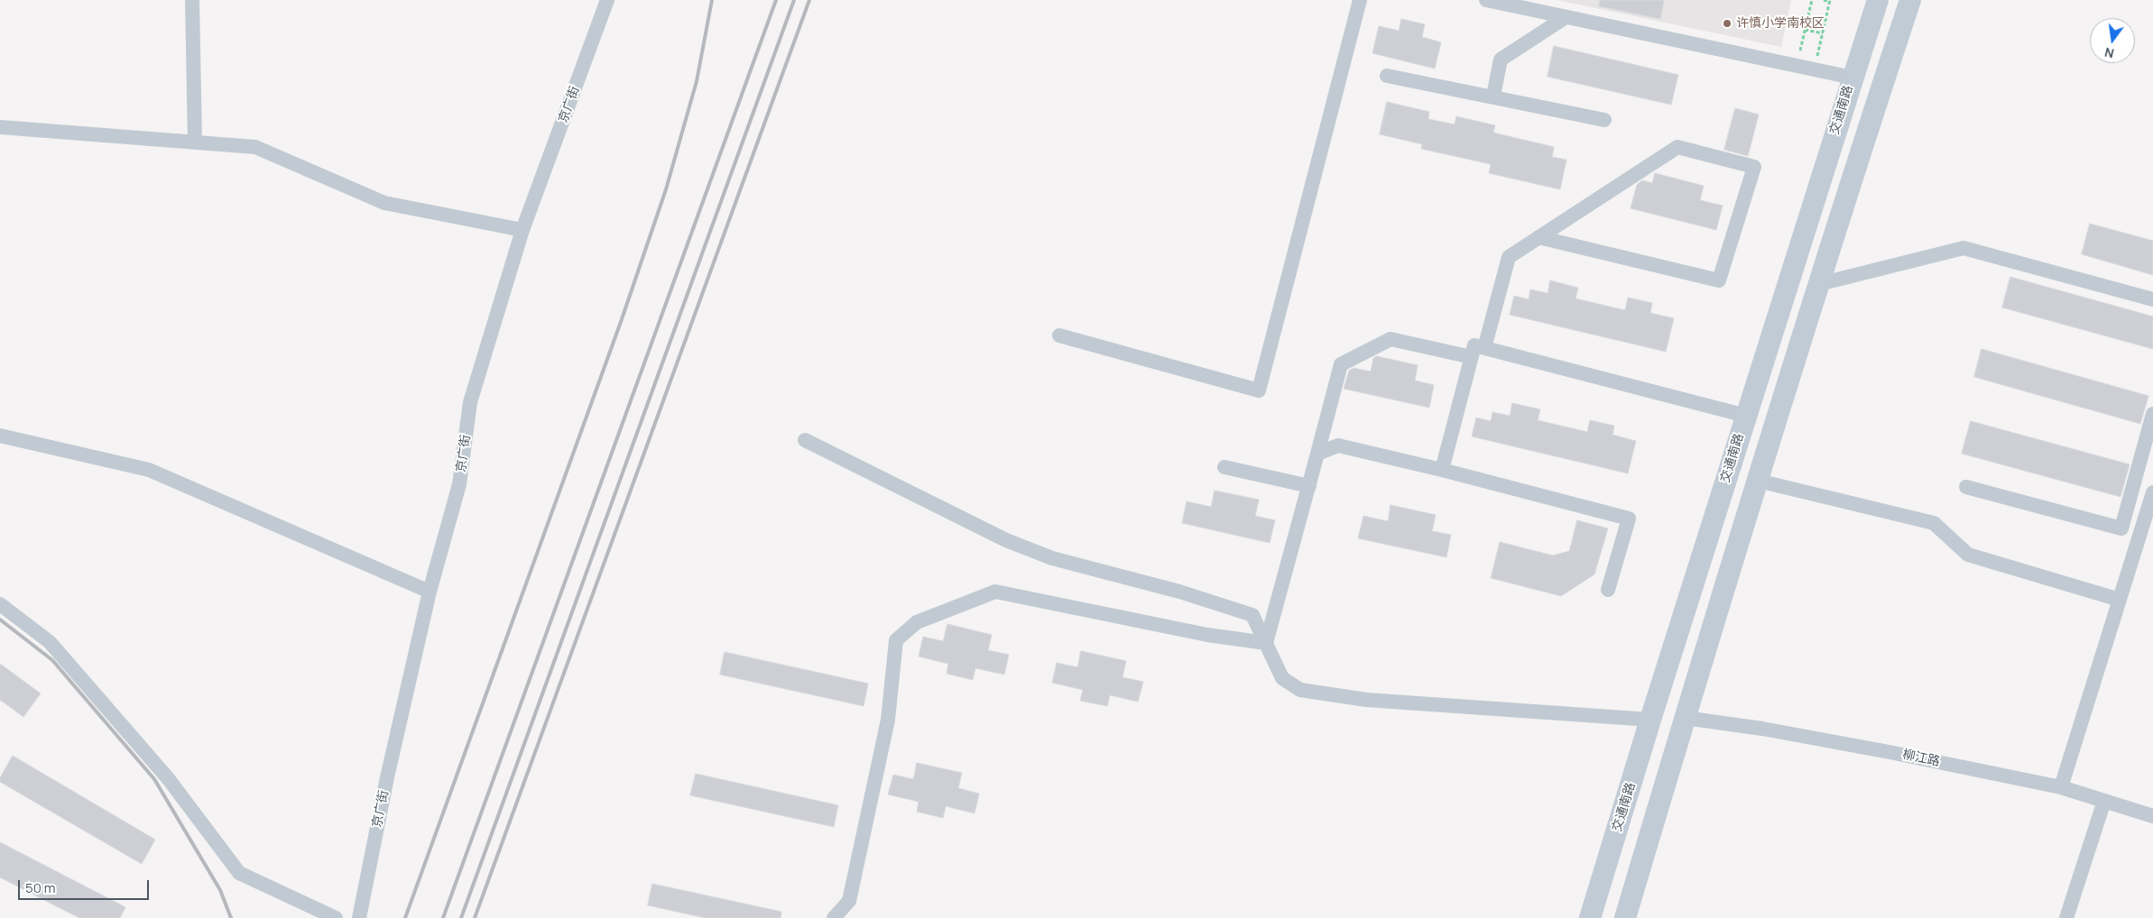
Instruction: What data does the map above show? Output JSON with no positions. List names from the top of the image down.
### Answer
{
  "streets": {
    "main road": ["交通南路"],
    "street": ["京广街", "柳江路"]
  },
  "places": ["许慎小学南校区"],
  "scale_bar": "50 m",
  "north": "bottom"
}
